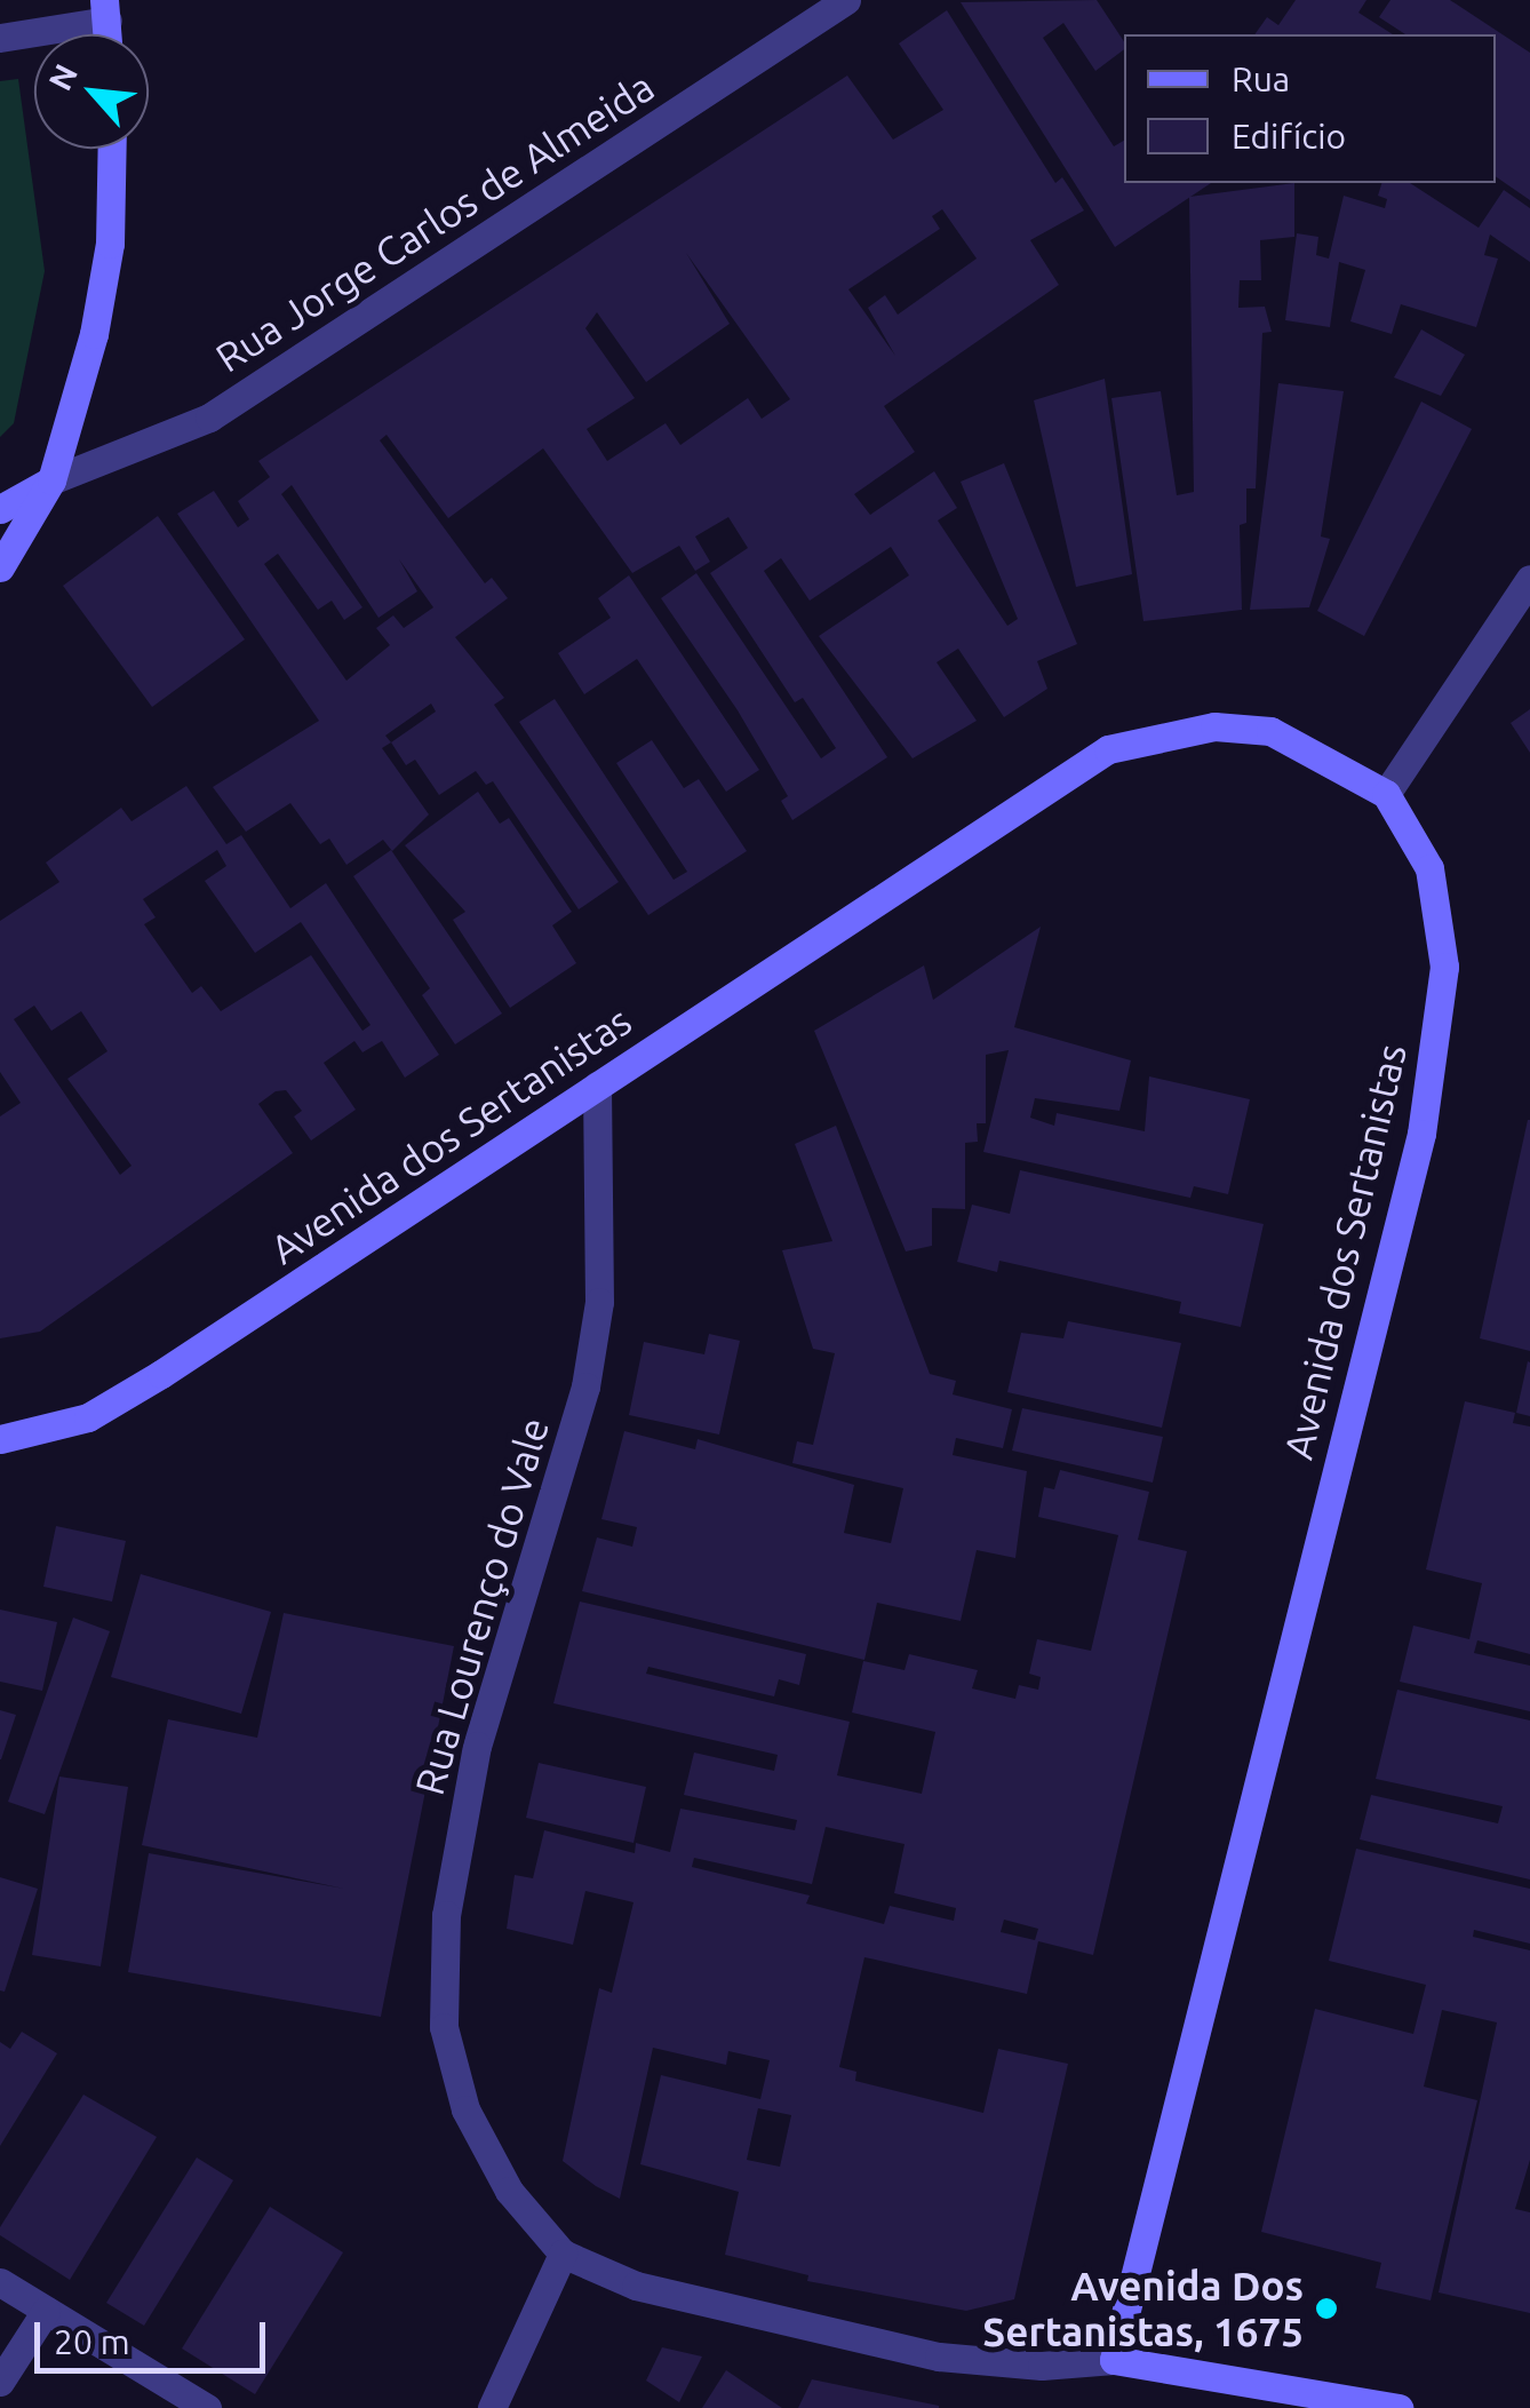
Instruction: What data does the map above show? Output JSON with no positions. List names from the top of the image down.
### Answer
{
  "streets": {
    "street": ["Rua Jorge Carlos de Almeida", "Avenida dos Sertanistas", "Rua Lourenço do Vale"]
  },
  "crossings": [
    ["Avenida dos Sertanistas", "Rua Lourenço do Vale"]
  ],
  "places": ["Avenida Dos Sertanistas, 1675"],
  "legend": ["Rua", "Edifício"],
  "scale_bar": "20 m",
  "north": "top left"
}
